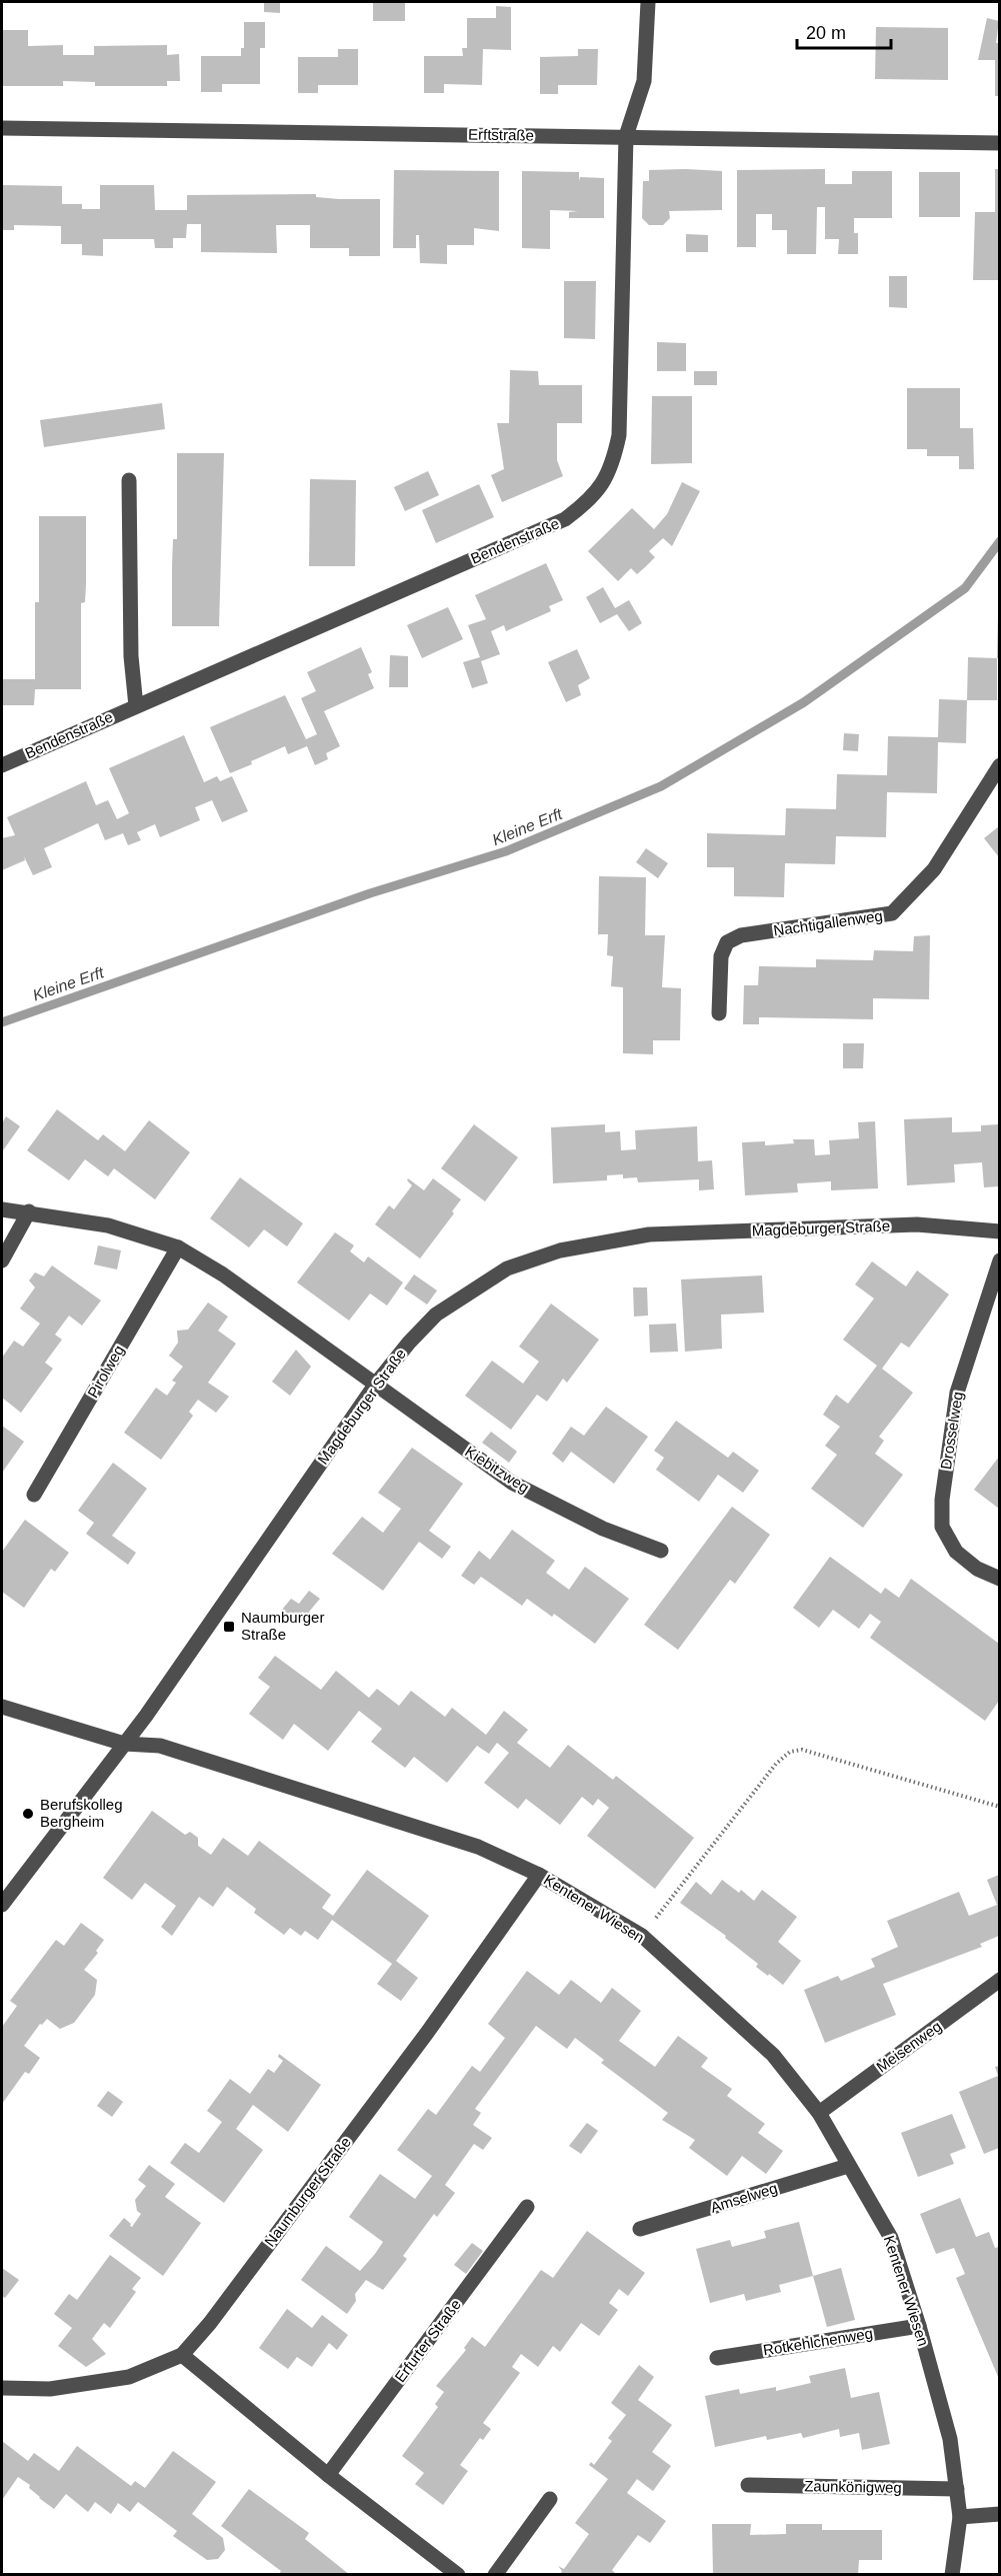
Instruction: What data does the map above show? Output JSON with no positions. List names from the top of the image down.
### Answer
{
  "streets": {
    "street": [
      "Erftstraße",
      "Bendenstraße",
      "Nachtigallenweg",
      "Magdeburger Straße",
      "Pirolweg",
      "Drosselweg",
      "Kiebitzweg",
      "Kentener Wiesen",
      "Meisenweg",
      "Naumburger Straße",
      "Amselweg",
      "Erfurter Straße",
      "Rotkehlchenweg",
      "Zaunkönigweg"
    ]
  },
  "crossings": [
    ["Erftstraße", "Bendenstraße"],
    ["Magdeburger Straße", "Kiebitzweg"],
    ["Magdeburger Straße", "Kentener Wiesen"],
    ["Kentener Wiesen", "Meisenweg"],
    ["Kentener Wiesen", "Naumburger Straße"],
    ["Kentener Wiesen", "Amselweg"],
    ["Kentener Wiesen", "Rotkehlchenweg"],
    ["Kentener Wiesen", "Zaunkönigweg"]
  ],
  "water": ["Kleine Erft"],
  "places": {
    "transit": ["Naumburger Straße"],
    "other": ["Berufskolleg Bergheim"]
  },
  "scale_bar": "20 m"
}
